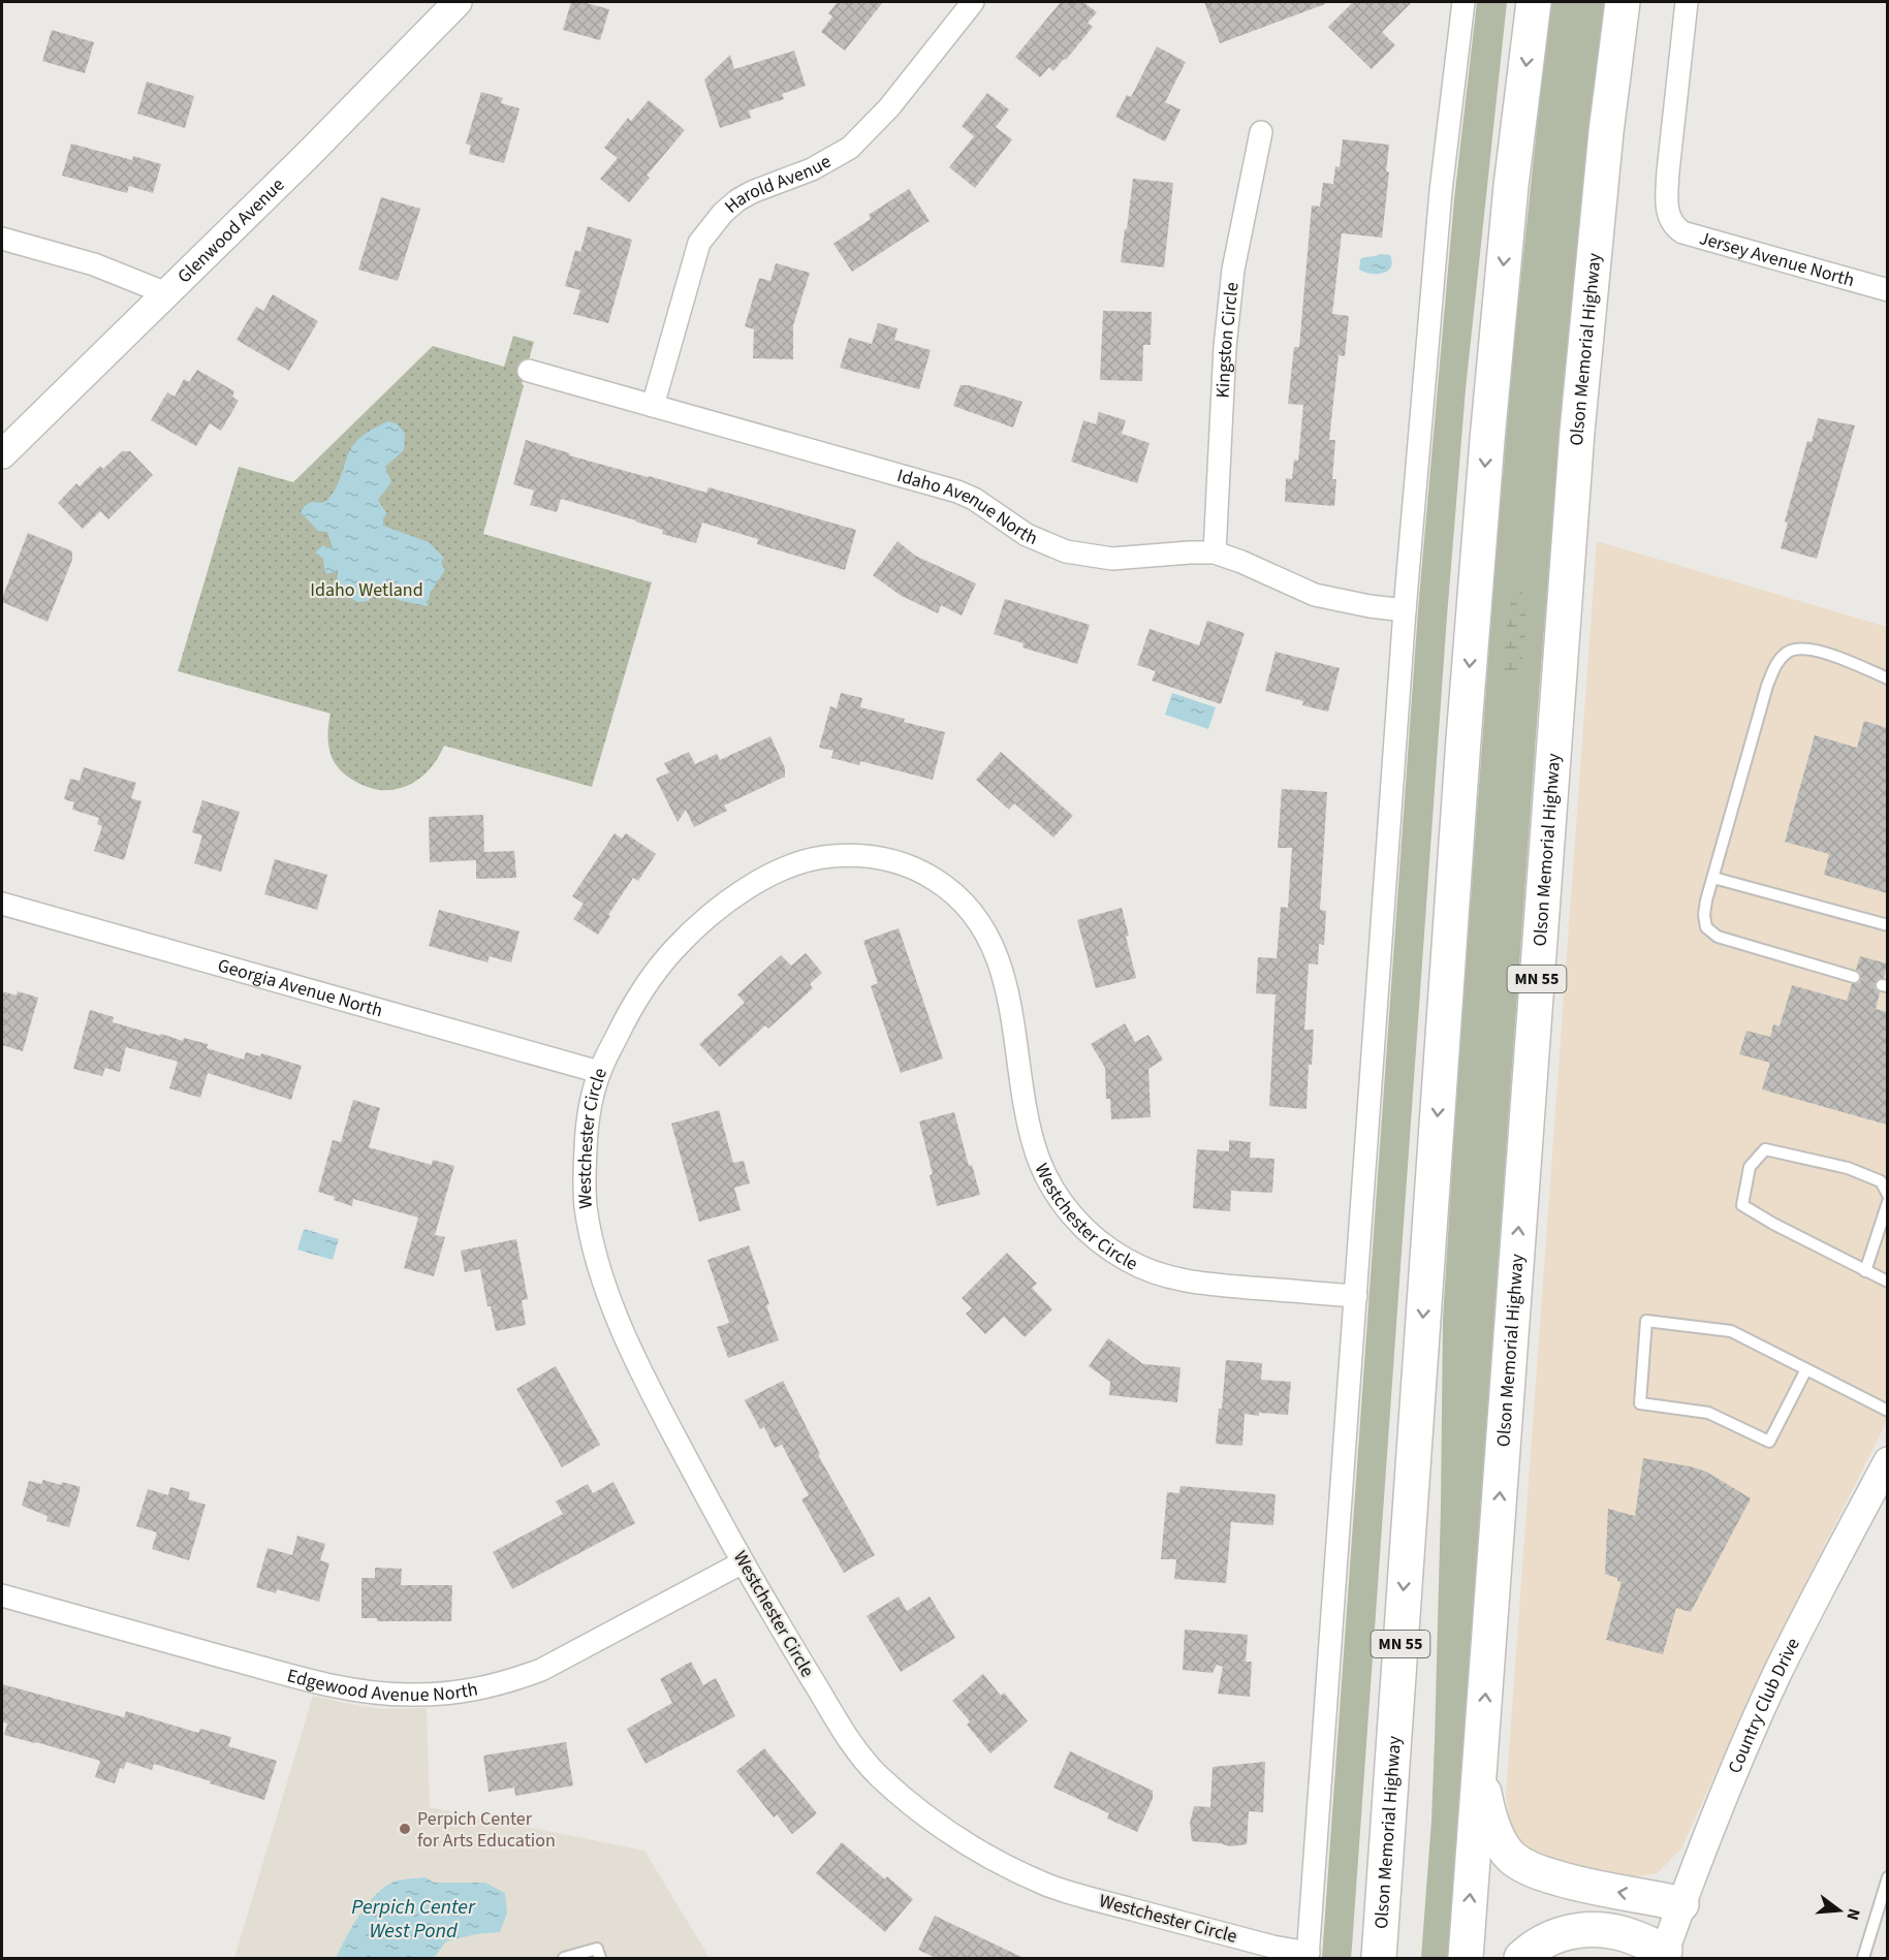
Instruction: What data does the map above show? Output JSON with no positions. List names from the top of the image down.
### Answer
{
  "streets": {
    "highway": ["Olson Memorial Highway", "MN 55"],
    "street": [
      "Harold Avenue",
      "Glenwood Avenue",
      "Jersey Avenue North",
      "Kingston Circle",
      "Idaho Avenue North",
      "Georgia Avenue North",
      "Westchester Circle",
      "Edgewood Avenue North",
      "Country Club Drive"
    ]
  },
  "crossings": [
    ["Harold Avenue", "Idaho Avenue North"],
    ["Kingston Circle", "Idaho Avenue North"],
    ["Georgia Avenue North", "Westchester Circle"],
    ["Westchester Circle", "Edgewood Avenue North"]
  ],
  "water": ["Perpich Center West Pond"],
  "parks": ["Idaho Wetland"],
  "places": ["Perpich Center for Arts Education"],
  "north": "right"
}
